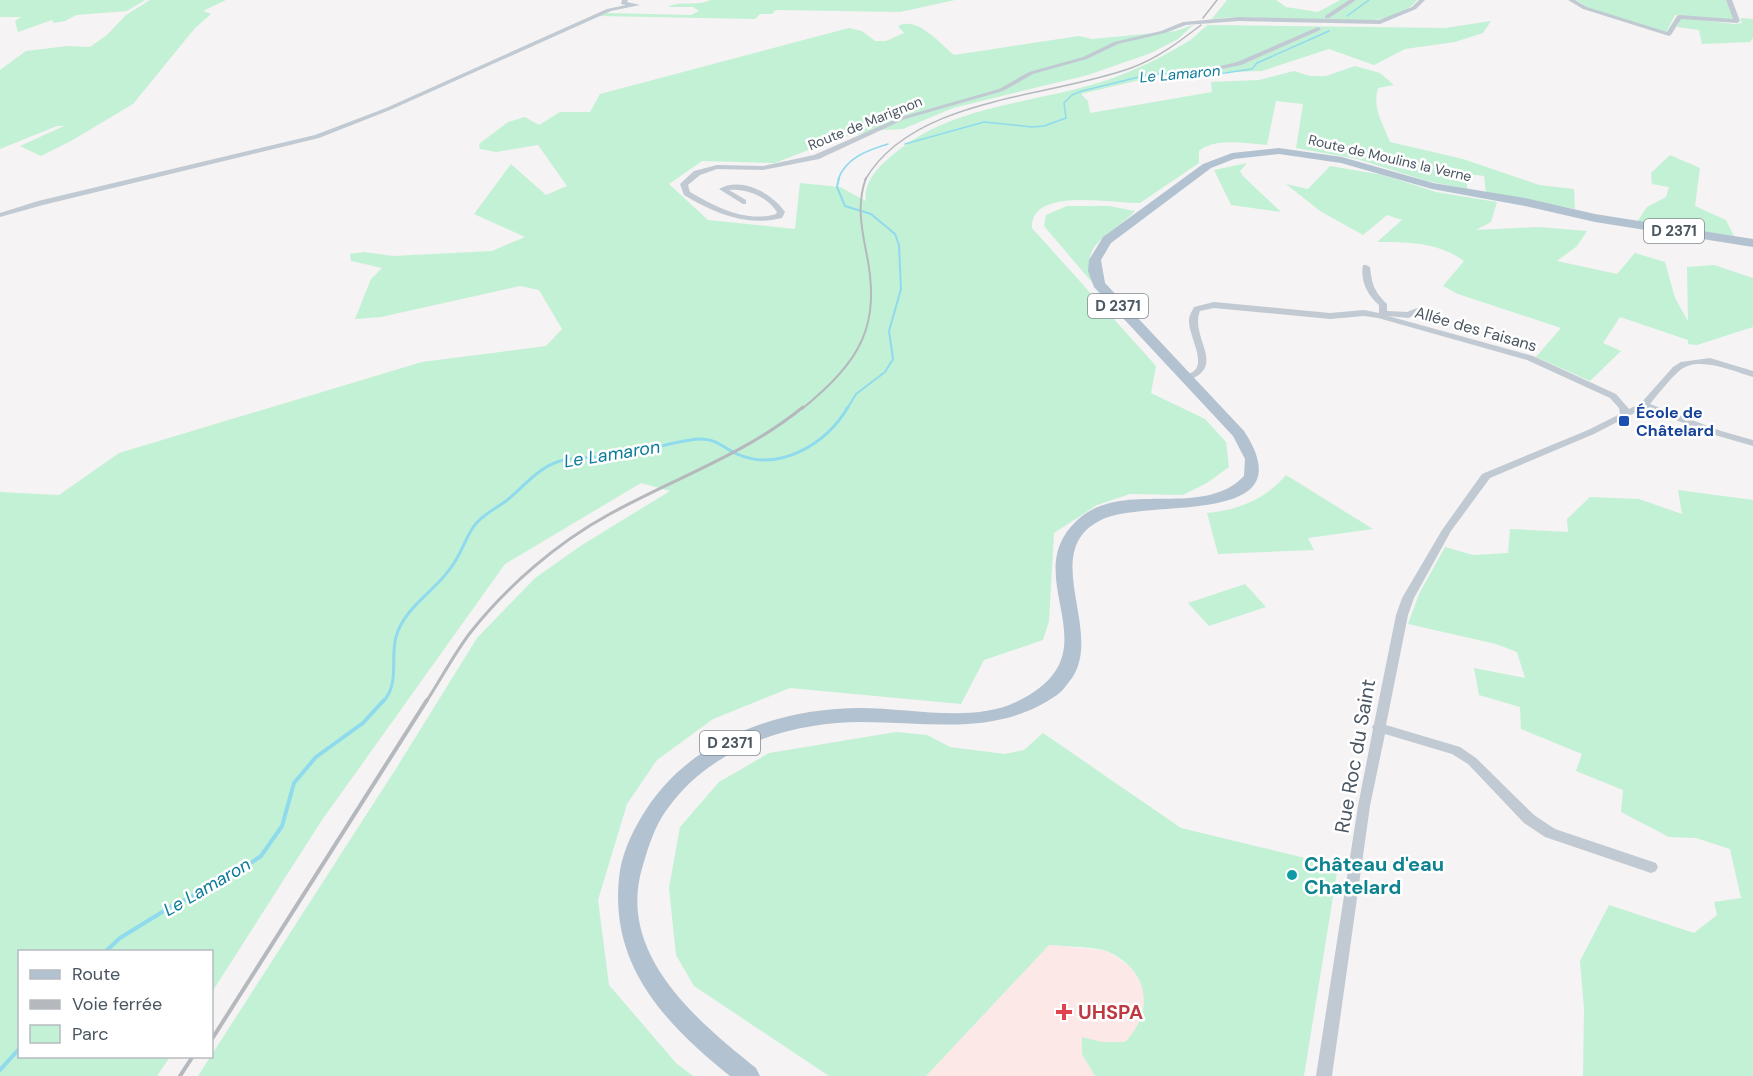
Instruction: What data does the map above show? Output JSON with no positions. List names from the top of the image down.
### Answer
{
  "streets": {
    "main road": ["Route de Moulins la Verne", "D 2371"],
    "street": ["Route de Marignon", "Allée des Faisans", "Rue Roc du Saint"]
  },
  "crossings": [
    ["Route de Moulins la Verne", "D 2371"],
    ["Allée des Faisans", "Rue Roc du Saint"]
  ],
  "water": ["Le Lamaron"],
  "places": {
    "transit": ["École de Châtelard"],
    "other": ["Château d'eau Chatelard"],
    "health": ["UHSPA"]
  },
  "legend": ["Route", "Voie ferrée", "Parc"]
}
